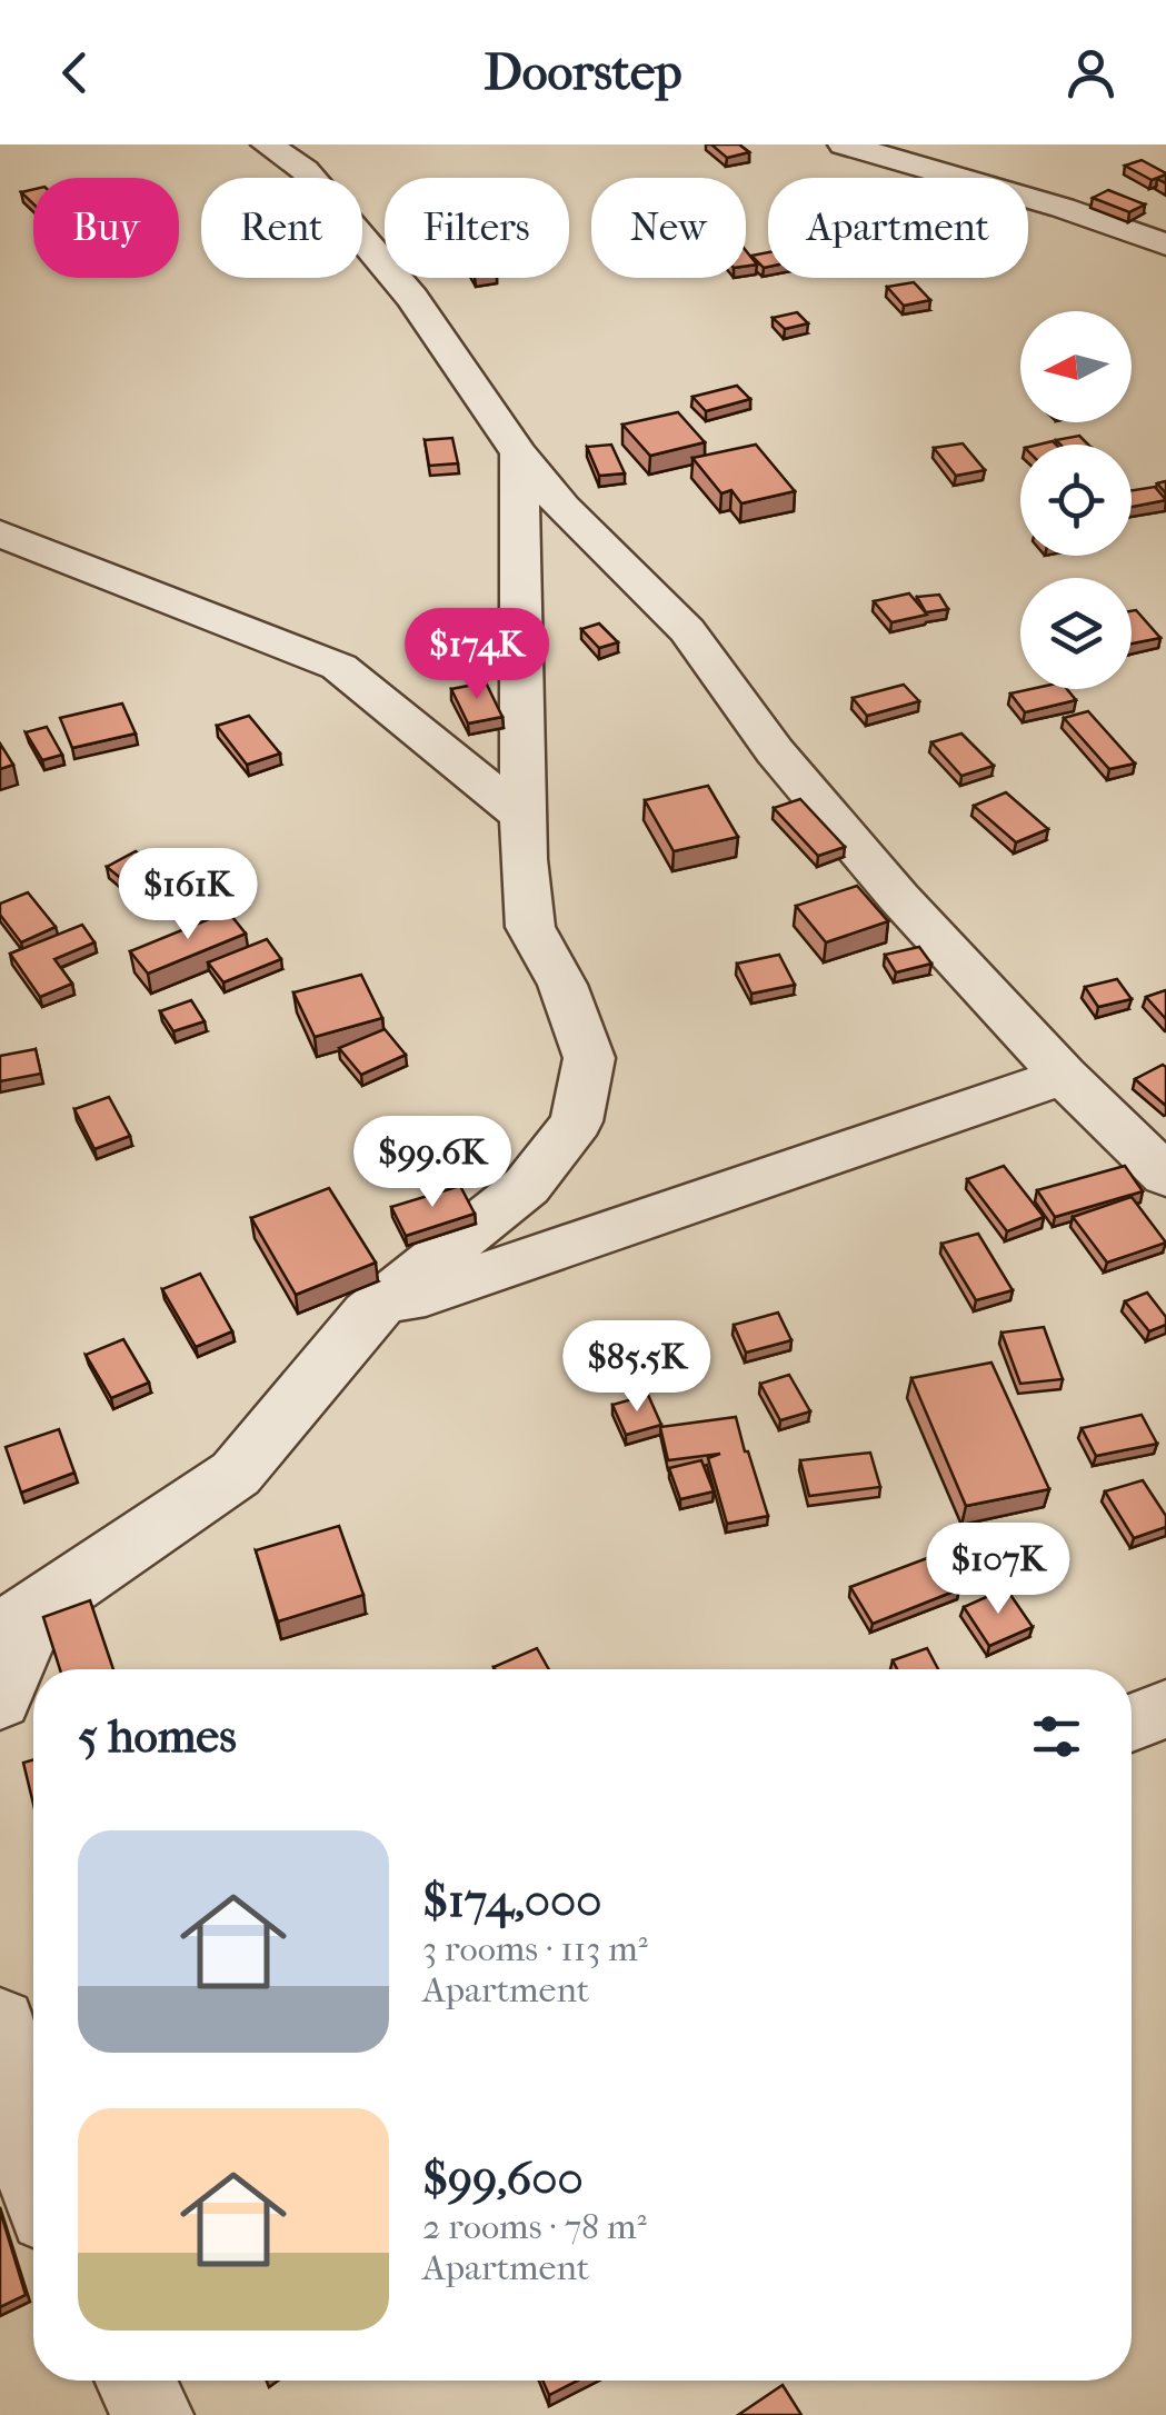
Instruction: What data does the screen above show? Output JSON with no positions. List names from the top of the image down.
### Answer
{
  "north": "left",
  "page": {
    "header": "Doorstep",
    "chip": [
      "Buy",
      "Rent",
      "Filters",
      "New",
      "Apartment"
    ],
    "price": [
      "$174K",
      "$161K",
      "$99.6K",
      "$85.5K",
      "$107K"
    ],
    "heading": "5 homes",
    "list": [
      {
        "name": "$174,000",
        "note": "3 rooms · 113 m² · Apartment"
      },
      {
        "name": "$99,600",
        "note": "2 rooms · 78 m² · Apartment"
      }
    ]
  }
}
